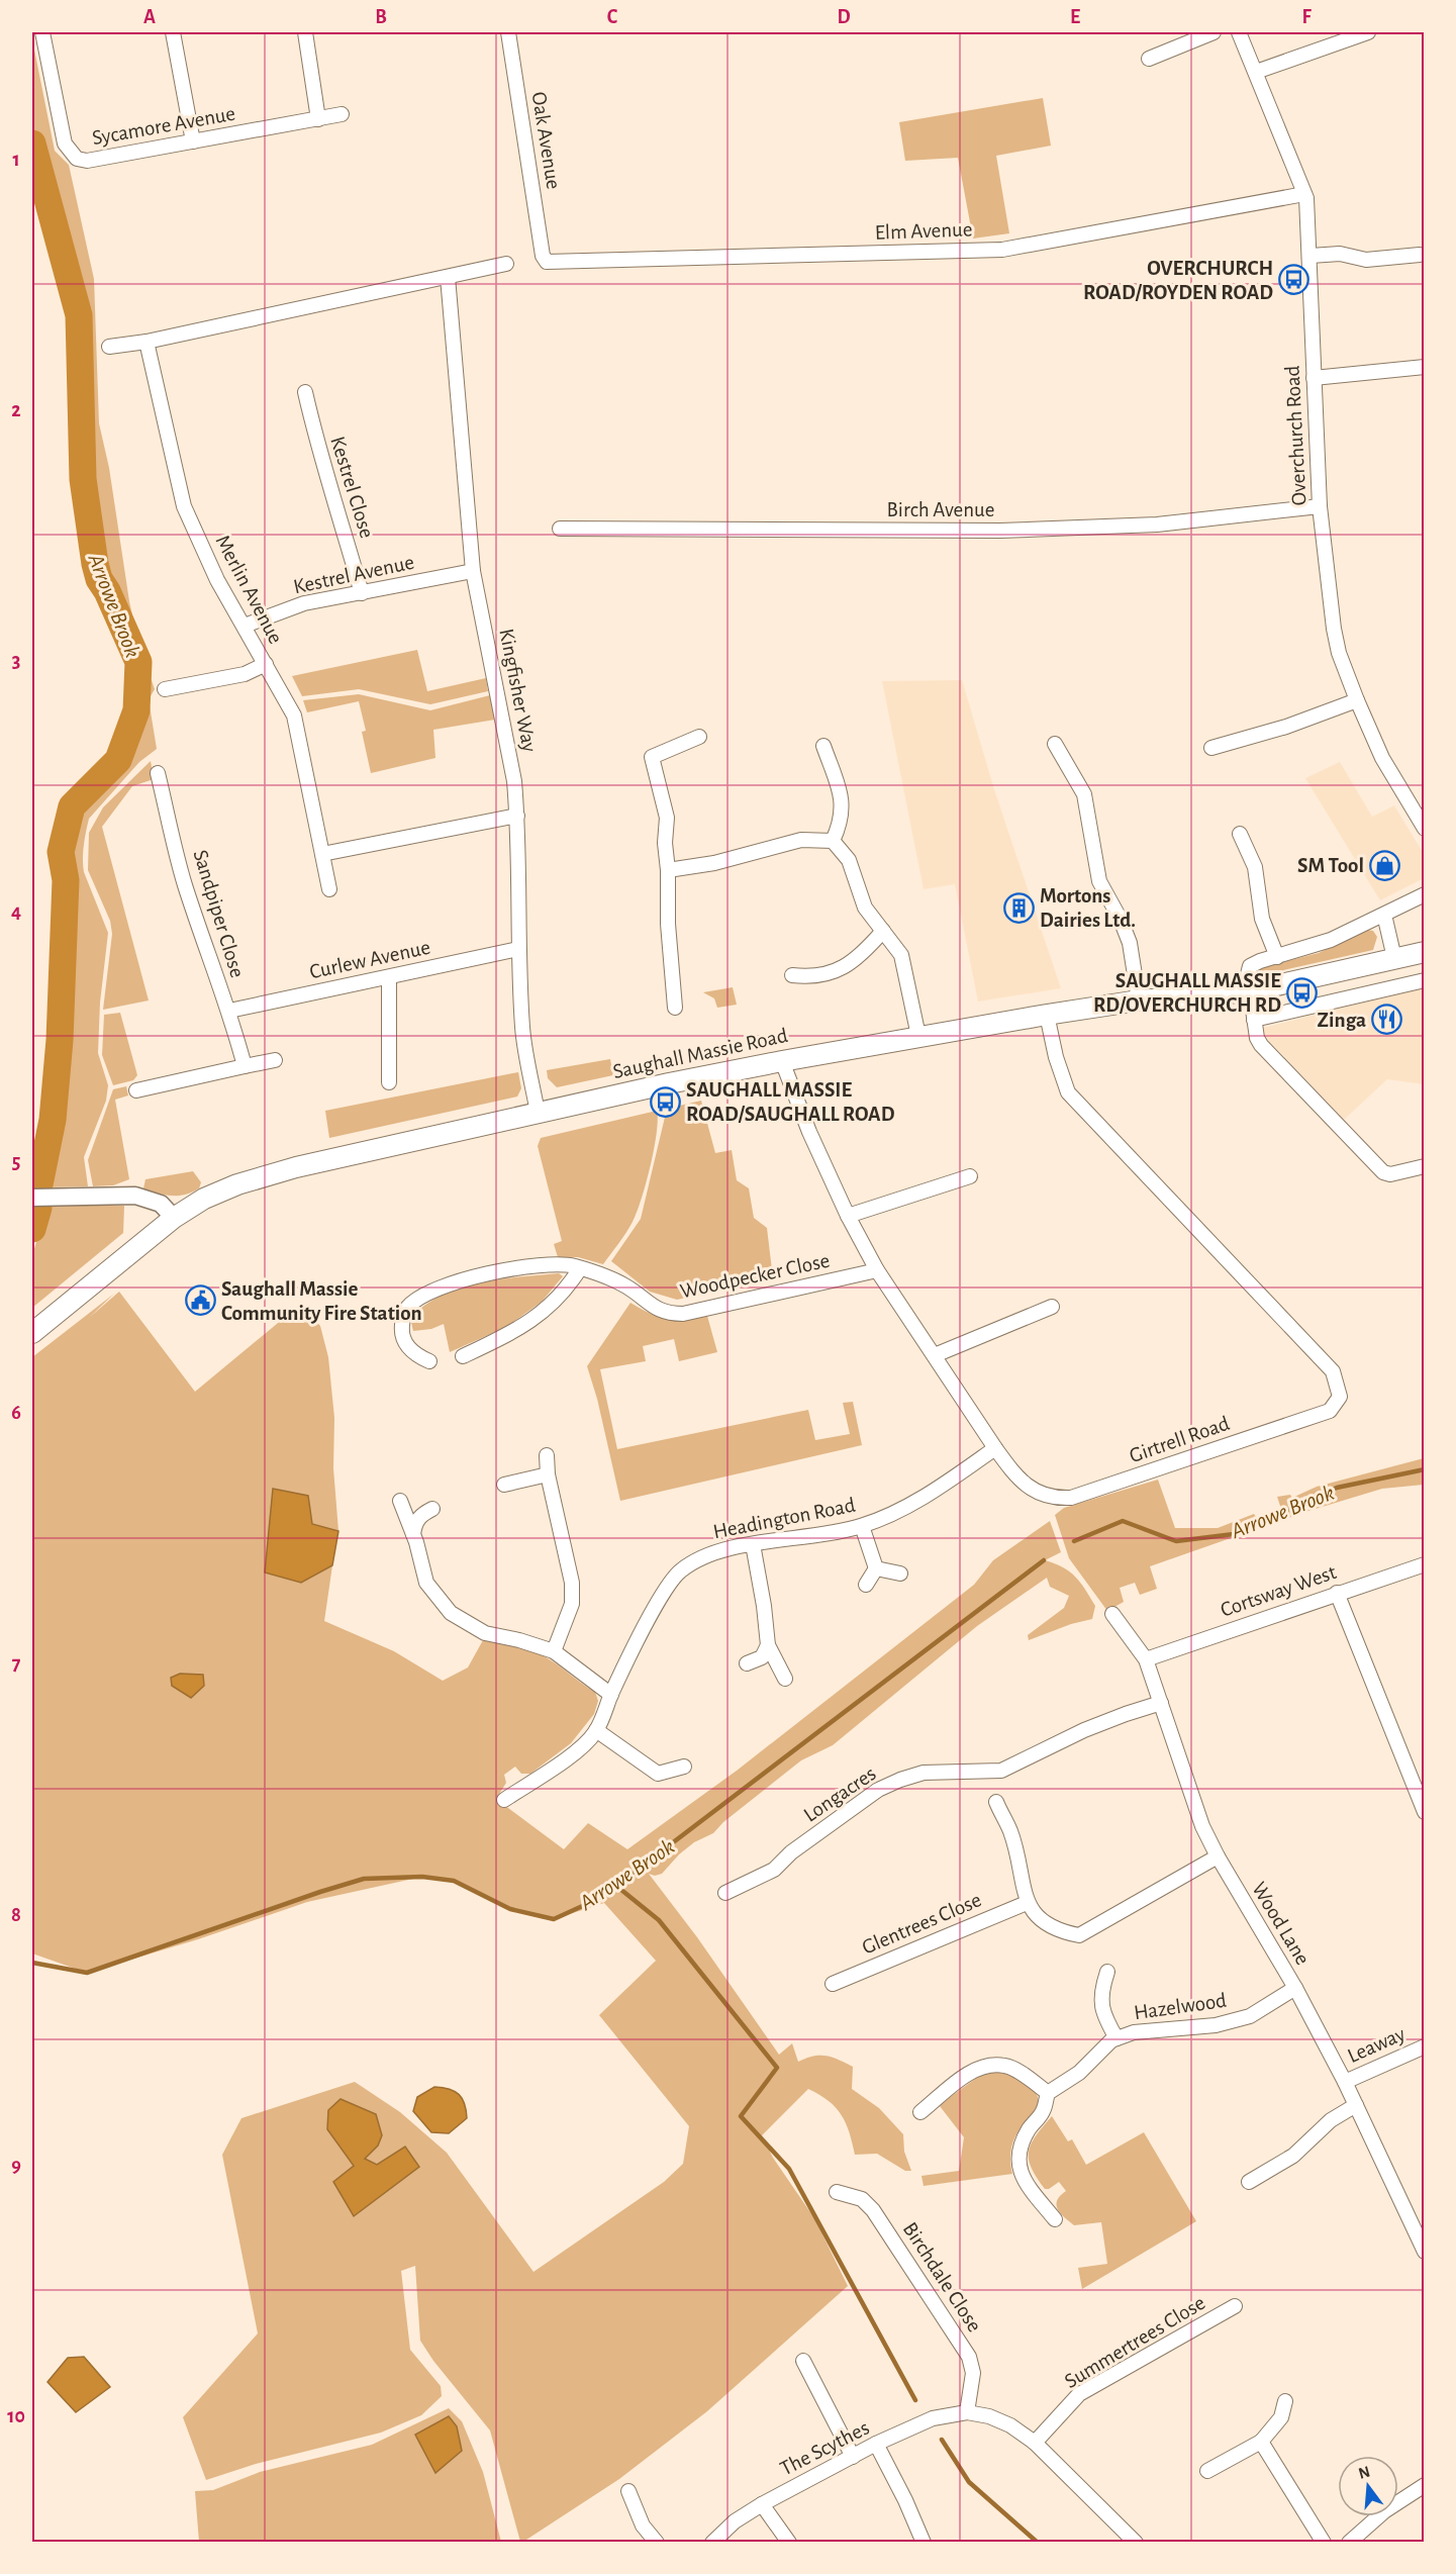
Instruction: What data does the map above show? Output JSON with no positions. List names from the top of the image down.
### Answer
{
  "streets": {
    "main road": ["Saughall Massie Road"],
    "street": [
      "Sycamore Avenue",
      "Oak Avenue",
      "Elm Avenue",
      "Overchurch Road",
      "Kestrel Close",
      "Birch Avenue",
      "Kestrel Avenue",
      "Merlin Avenue",
      "Kingfisher Way",
      "Sandpiper Close",
      "Curlew Avenue",
      "Woodpecker Close",
      "Girtrell Road",
      "Headington Road",
      "Cortsway West",
      "Longacres",
      "Glentrees Close",
      "Wood Lane",
      "Hazelwood",
      "Leaway",
      "Birchdale Close",
      "Summertrees Close",
      "The Scythes"
    ]
  },
  "crossings": [
    ["Oak Avenue", "Elm Avenue"],
    ["Elm Avenue", "Overchurch Road"],
    ["Overchurch Road", "Birch Avenue"],
    ["Kestrel Close", "Kestrel Avenue"],
    ["Kestrel Avenue", "Merlin Avenue"],
    ["Kestrel Avenue", "Kingfisher Way"],
    ["Kingfisher Way", "Curlew Avenue"],
    ["Kingfisher Way", "Saughall Massie Road"],
    ["Sandpiper Close", "Curlew Avenue"],
    ["Saughall Massie Road", "Girtrell Road"],
    ["Woodpecker Close", "Girtrell Road"],
    ["Girtrell Road", "Headington Road"],
    ["Cortsway West", "Wood Lane"],
    ["Longacres", "Wood Lane"],
    ["Wood Lane", "Hazelwood"],
    ["Wood Lane", "Leaway"],
    ["Birchdale Close", "The Scythes"]
  ],
  "water": ["Arrowe Brook"],
  "places": {
    "bus stop": ["OVERCHURCH ROAD/ROYDEN ROAD", "SAUGHALL MASSIE RD/OVERCHURCH RD", "SAUGHALL MASSIE ROAD/SAUGHALL ROAD"],
    "shop": ["SM Tool"],
    "building": ["Mortons Dairies Ltd."],
    "restaurant": ["Zinga"],
    "public building": ["Saughall Massie Community Fire Station"]
  },
  "north": "top",
  "grid": {
    "columns": [
      "A",
      "B",
      "C",
      "D",
      "E",
      "F"
    ],
    "rows": [
      "1",
      "2",
      "3",
      "4",
      "5",
      "6",
      "7",
      "8",
      "9",
      "10"
    ]
  }
}
